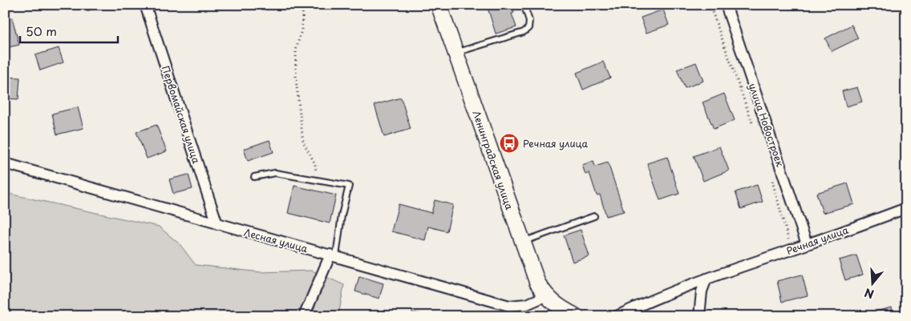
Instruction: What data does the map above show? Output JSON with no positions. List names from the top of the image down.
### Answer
{
  "streets": {
    "main road": ["Ленинградская улица"],
    "street": [
      "Первомайская улица",
      "улица Новостроек",
      "Лесная улица",
      "Речная улица"
    ]
  },
  "crossings": [
    ["Первомайская улица", "Лесная улица"],
    ["улица Новостроек", "Речная улица"],
    ["Ленинградская улица", "Лесная улица"]
  ],
  "places": {
    "bus stop": ["Речная улица"]
  },
  "scale_bar": "50 m",
  "north": "bottom"
}
